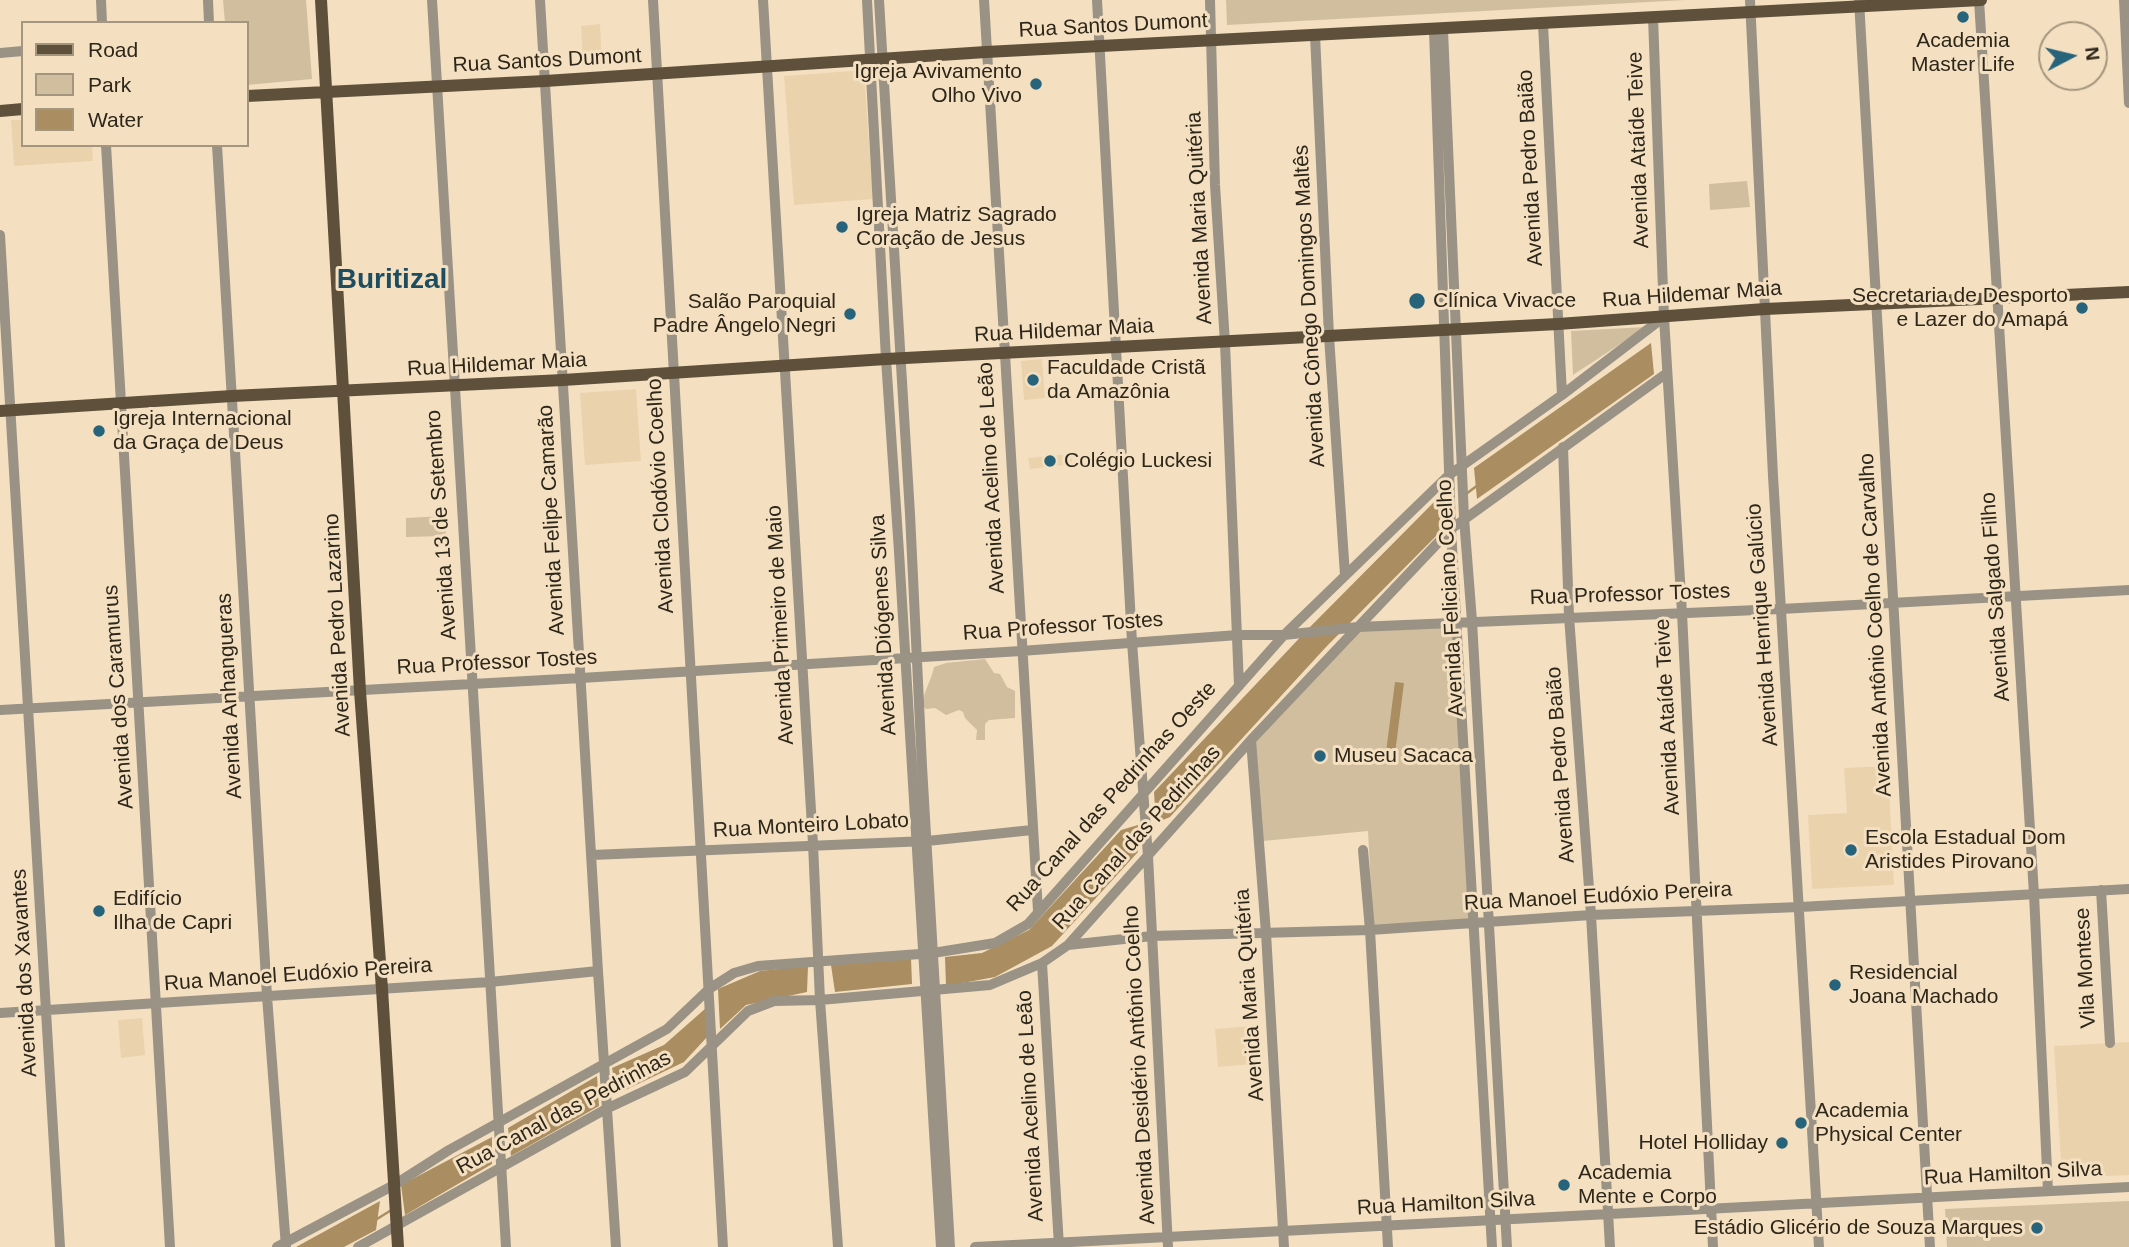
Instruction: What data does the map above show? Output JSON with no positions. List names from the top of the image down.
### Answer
{
  "streets": {
    "main road": ["Rua Santos Dumont", "Rua Hildemar Maia", "Avenida Pedro Lazarino"],
    "street": [
      "Avenida Ataíde Teive",
      "Avenida Pedro Baião",
      "Avenida Maria Quitéria",
      "Avenida Cônego Domingos Maltês",
      "Avenida Acelino de Leão",
      "Avenida Clodóvio Coelho",
      "Avenida Felipe Camarão",
      "Avenida 13 de Setembro",
      "Rua Professor Tostes",
      "Avenida Salgado Filho",
      "Avenida Feliciano Coelho",
      "Avenida Primeiro de Maio",
      "Avenida Diógenes Silva",
      "Avenida Henrique Galúcio",
      "Avenida Antônio Coelho de Carvalho",
      "Avenida Anhangueras",
      "Avenida dos Caramurus",
      "Rua Canal das Pedrinhas Oeste",
      "Rua Monteiro Lobato",
      "Rua Canal das Pedrinhas",
      "Rua Manoel Eudóxio Pereira",
      "Vila Montese",
      "Avenida dos Xavantes",
      "Avenida Desidério Antônio Coelho",
      "Rua Hamilton Silva"
    ]
  },
  "crossings": [
    ["Rua Santos Dumont", "Avenida Ataíde Teive"],
    ["Rua Santos Dumont", "Avenida Pedro Baião"],
    ["Rua Santos Dumont", "Avenida Maria Quitéria"],
    ["Rua Santos Dumont", "Avenida Cônego Domingos Maltês"],
    ["Rua Santos Dumont", "Avenida Acelino de Leão"],
    ["Rua Santos Dumont", "Avenida Clodóvio Coelho"],
    ["Rua Santos Dumont", "Avenida Felipe Camarão"],
    ["Rua Santos Dumont", "Avenida 13 de Setembro"],
    ["Rua Santos Dumont", "Avenida Salgado Filho"],
    ["Rua Santos Dumont", "Avenida Feliciano Coelho"],
    ["Rua Santos Dumont", "Avenida Pedro Lazarino"],
    ["Rua Santos Dumont", "Avenida Primeiro de Maio"],
    ["Rua Santos Dumont", "Avenida Diógenes Silva"],
    ["Rua Santos Dumont", "Avenida Henrique Galúcio"],
    ["Rua Santos Dumont", "Avenida Antônio Coelho de Carvalho"],
    ["Rua Santos Dumont", "Avenida Desidério Antônio Coelho"],
    ["Avenida Ataíde Teive", "Rua Hildemar Maia"],
    ["Avenida Ataíde Teive", "Rua Professor Tostes"],
    ["Avenida Ataíde Teive", "Rua Canal das Pedrinhas Oeste"],
    ["Avenida Ataíde Teive", "Rua Canal das Pedrinhas"],
    ["Avenida Ataíde Teive", "Rua Manoel Eudóxio Pereira"],
    ["Avenida Ataíde Teive", "Rua Hamilton Silva"],
    ["Avenida Pedro Baião", "Rua Hildemar Maia"],
    ["Avenida Pedro Baião", "Rua Professor Tostes"],
    ["Avenida Pedro Baião", "Rua Canal das Pedrinhas Oeste"],
    ["Avenida Pedro Baião", "Rua Canal das Pedrinhas"],
    ["Avenida Pedro Baião", "Rua Manoel Eudóxio Pereira"],
    ["Avenida Pedro Baião", "Rua Hamilton Silva"],
    ["Avenida Maria Quitéria", "Rua Hildemar Maia"],
    ["Avenida Maria Quitéria", "Rua Professor Tostes"],
    ["Avenida Maria Quitéria", "Rua Canal das Pedrinhas Oeste"],
    ["Avenida Maria Quitéria", "Rua Canal das Pedrinhas"],
    ["Avenida Maria Quitéria", "Rua Manoel Eudóxio Pereira"],
    ["Avenida Maria Quitéria", "Rua Hamilton Silva"],
    ["Rua Hildemar Maia", "Avenida Cônego Domingos Maltês"],
    ["Rua Hildemar Maia", "Avenida Acelino de Leão"],
    ["Rua Hildemar Maia", "Avenida Clodóvio Coelho"],
    ["Rua Hildemar Maia", "Avenida Felipe Camarão"],
    ["Rua Hildemar Maia", "Avenida 13 de Setembro"],
    ["Rua Hildemar Maia", "Avenida Salgado Filho"],
    ["Rua Hildemar Maia", "Avenida Feliciano Coelho"],
    ["Rua Hildemar Maia", "Avenida Pedro Lazarino"],
    ["Rua Hildemar Maia", "Avenida Primeiro de Maio"],
    ["Rua Hildemar Maia", "Avenida Diógenes Silva"],
    ["Rua Hildemar Maia", "Avenida Henrique Galúcio"],
    ["Rua Hildemar Maia", "Avenida Antônio Coelho de Carvalho"],
    ["Rua Hildemar Maia", "Avenida Anhangueras"],
    ["Rua Hildemar Maia", "Avenida dos Caramurus"],
    ["Rua Hildemar Maia", "Rua Canal das Pedrinhas Oeste"],
    ["Rua Hildemar Maia", "Avenida dos Xavantes"],
    ["Rua Hildemar Maia", "Avenida Desidério Antônio Coelho"],
    ["Avenida Cônego Domingos Maltês", "Rua Canal das Pedrinhas Oeste"],
    ["Avenida Acelino de Leão", "Rua Professor Tostes"],
    ["Avenida Acelino de Leão", "Rua Canal das Pedrinhas Oeste"],
    ["Avenida Acelino de Leão", "Rua Monteiro Lobato"],
    ["Avenida Acelino de Leão", "Rua Canal das Pedrinhas"],
    ["Avenida Acelino de Leão", "Rua Hamilton Silva"],
    ["Avenida Clodóvio Coelho", "Rua Professor Tostes"],
    ["Avenida Clodóvio Coelho", "Rua Canal das Pedrinhas Oeste"],
    ["Avenida Clodóvio Coelho", "Rua Monteiro Lobato"],
    ["Avenida Clodóvio Coelho", "Rua Canal das Pedrinhas"],
    ["Avenida Felipe Camarão", "Rua Professor Tostes"],
    ["Avenida Felipe Camarão", "Rua Canal das Pedrinhas Oeste"],
    ["Avenida Felipe Camarão", "Rua Monteiro Lobato"],
    ["Avenida Felipe Camarão", "Rua Canal das Pedrinhas"],
    ["Avenida Felipe Camarão", "Rua Manoel Eudóxio Pereira"],
    ["Avenida 13 de Setembro", "Rua Professor Tostes"],
    ["Avenida 13 de Setembro", "Rua Canal das Pedrinhas Oeste"],
    ["Avenida 13 de Setembro", "Rua Canal das Pedrinhas"],
    ["Avenida 13 de Setembro", "Rua Manoel Eudóxio Pereira"],
    ["Rua Professor Tostes", "Avenida Salgado Filho"],
    ["Rua Professor Tostes", "Avenida Feliciano Coelho"],
    ["Rua Professor Tostes", "Avenida Pedro Lazarino"],
    ["Rua Professor Tostes", "Avenida Primeiro de Maio"],
    ["Rua Professor Tostes", "Avenida Diógenes Silva"],
    ["Rua Professor Tostes", "Avenida Henrique Galúcio"],
    ["Rua Professor Tostes", "Avenida Antônio Coelho de Carvalho"],
    ["Rua Professor Tostes", "Avenida Anhangueras"],
    ["Rua Professor Tostes", "Avenida dos Caramurus"],
    ["Rua Professor Tostes", "Rua Canal das Pedrinhas Oeste"],
    ["Rua Professor Tostes", "Rua Canal das Pedrinhas"],
    ["Rua Professor Tostes", "Avenida dos Xavantes"],
    ["Rua Professor Tostes", "Avenida Desidério Antônio Coelho"],
    ["Avenida Salgado Filho", "Rua Manoel Eudóxio Pereira"],
    ["Avenida Salgado Filho", "Rua Hamilton Silva"],
    ["Avenida Feliciano Coelho", "Rua Canal das Pedrinhas Oeste"],
    ["Avenida Feliciano Coelho", "Rua Canal das Pedrinhas"],
    ["Avenida Feliciano Coelho", "Rua Manoel Eudóxio Pereira"],
    ["Avenida Feliciano Coelho", "Rua Hamilton Silva"],
    ["Avenida Pedro Lazarino", "Rua Canal das Pedrinhas"],
    ["Avenida Pedro Lazarino", "Rua Manoel Eudóxio Pereira"],
    ["Avenida Primeiro de Maio", "Rua Canal das Pedrinhas Oeste"],
    ["Avenida Primeiro de Maio", "Rua Monteiro Lobato"],
    ["Avenida Primeiro de Maio", "Rua Canal das Pedrinhas"],
    ["Avenida Diógenes Silva", "Rua Canal das Pedrinhas Oeste"],
    ["Avenida Diógenes Silva", "Rua Monteiro Lobato"],
    ["Avenida Diógenes Silva", "Rua Canal das Pedrinhas"],
    ["Avenida Henrique Galúcio", "Rua Manoel Eudóxio Pereira"],
    ["Avenida Henrique Galúcio", "Rua Hamilton Silva"],
    ["Avenida Antônio Coelho de Carvalho", "Rua Manoel Eudóxio Pereira"],
    ["Avenida Antônio Coelho de Carvalho", "Rua Hamilton Silva"],
    ["Avenida Anhangueras", "Rua Canal das Pedrinhas"],
    ["Avenida Anhangueras", "Rua Manoel Eudóxio Pereira"],
    ["Avenida dos Caramurus", "Rua Manoel Eudóxio Pereira"],
    ["Rua Canal das Pedrinhas Oeste", "Rua Canal das Pedrinhas"],
    ["Rua Canal das Pedrinhas Oeste", "Avenida Desidério Antônio Coelho"],
    ["Rua Canal das Pedrinhas", "Rua Manoel Eudóxio Pereira"],
    ["Rua Canal das Pedrinhas", "Avenida Desidério Antônio Coelho"],
    ["Rua Manoel Eudóxio Pereira", "Vila Montese"],
    ["Rua Manoel Eudóxio Pereira", "Avenida dos Xavantes"],
    ["Rua Manoel Eudóxio Pereira", "Avenida Desidério Antônio Coelho"],
    ["Avenida Desidério Antônio Coelho", "Rua Hamilton Silva"]
  ],
  "districts": ["Buritizal"],
  "places": [
    "Academia Master Life",
    "Igreja Avivamento Olho Vivo",
    "Igreja Matriz Sagrado Coração de Jesus",
    "Clínica Vivacce",
    "Secretaria de Desporto e Lazer do Amapá",
    "Salão Paroquial Padre Ângelo Negri",
    "Faculdade Cristã da Amazônia",
    "Igreja Internacional da Graça de Deus",
    "Colégio Luckesi",
    "Museu Sacaca",
    "Escola Estadual Dom Aristides Pirovano",
    "Edifício Ilha de Capri",
    "Residencial Joana Machado",
    "Academia Physical Center",
    "Hotel Holliday",
    "Academia Mente e Corpo",
    "Estádio Glicério de Souza Marques"
  ],
  "legend": ["Road", "Park", "Water"],
  "north": "right"
}
